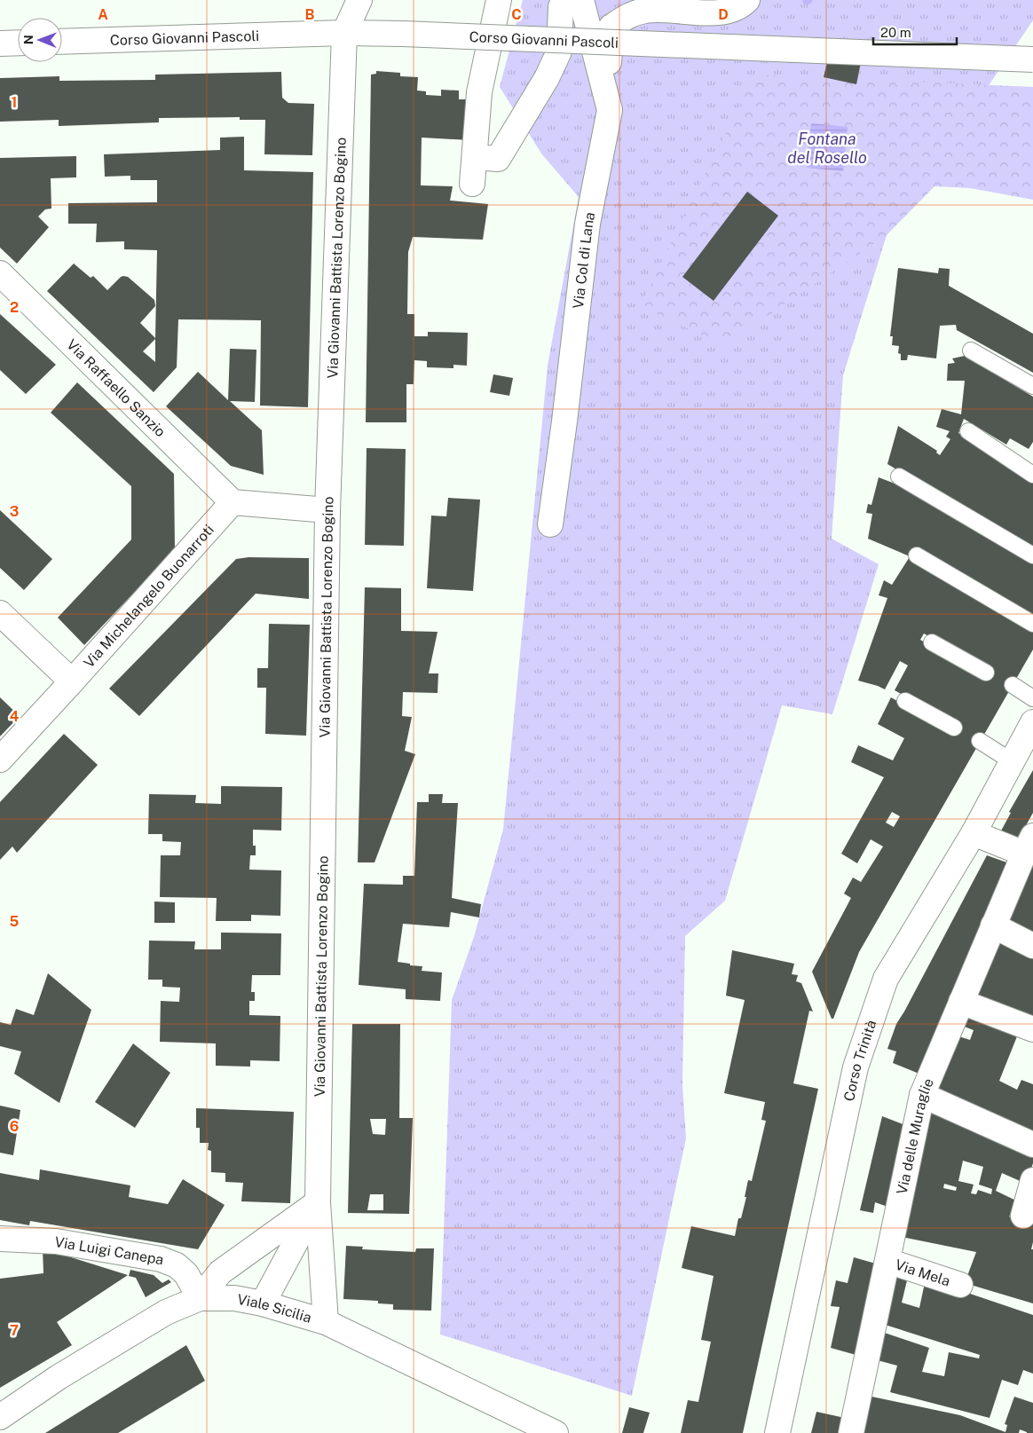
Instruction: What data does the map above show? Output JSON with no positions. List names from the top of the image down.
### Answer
{
  "streets": {
    "street": [
      "Corso Giovanni Pascoli",
      "Via Giovanni Battista Lorenzo Bogino",
      "Via Col di Lana",
      "Via Raffaello Sanzio",
      "Via Michelangelo Buonarroti",
      "Corso Trinità",
      "Via delle Muraglie",
      "Via Luigi Canepa",
      "Via Mela",
      "Viale Sicilia"
    ]
  },
  "crossings": [
    ["Corso Giovanni Pascoli", "Via Giovanni Battista Lorenzo Bogino"],
    ["Via Giovanni Battista Lorenzo Bogino", "Viale Sicilia"],
    ["Via Raffaello Sanzio", "Via Michelangelo Buonarroti"],
    ["Corso Trinità", "Via delle Muraglie"],
    ["Via delle Muraglie", "Via Mela"],
    ["Via Luigi Canepa", "Viale Sicilia"]
  ],
  "water": ["Fontana del Rosello"],
  "scale_bar": "20 m",
  "north": "left",
  "grid": {
    "columns": [
      "A",
      "B",
      "C",
      "D"
    ],
    "rows": [
      "1",
      "2",
      "3",
      "4",
      "5",
      "6",
      "7"
    ]
  }
}
